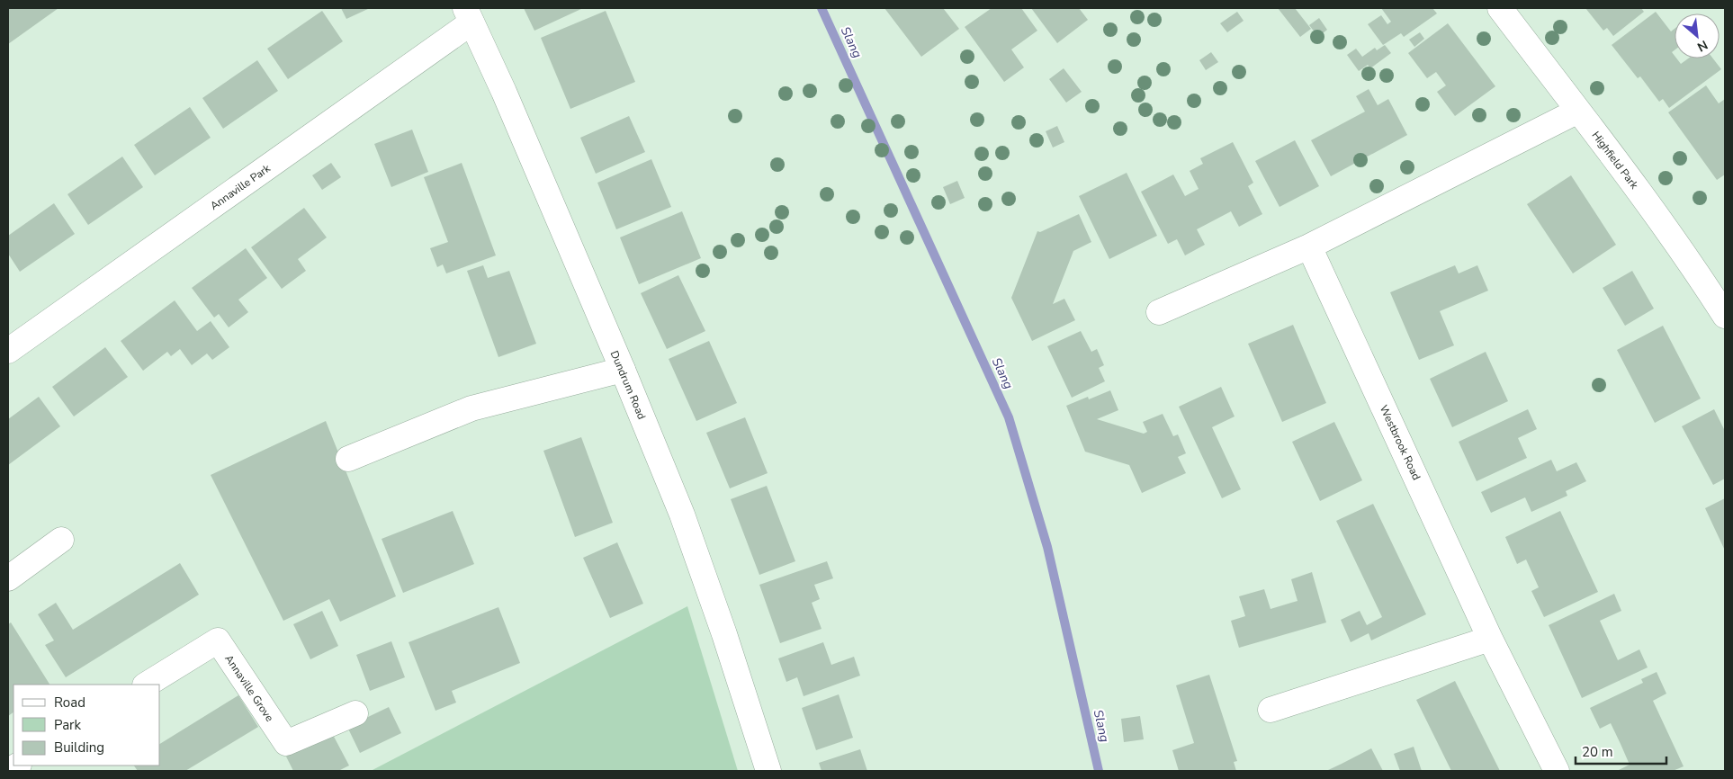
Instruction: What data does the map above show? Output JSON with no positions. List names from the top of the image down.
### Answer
{
  "streets": {
    "street": [
      "Highfield Park",
      "Annaville Park",
      "Dundrum Road",
      "Westbrook Road",
      "Annaville Grove"
    ]
  },
  "crossings": [
    ["Annaville Park", "Dundrum Road"]
  ],
  "water": ["Slang"],
  "legend": ["Road", "Park", "Building"],
  "scale_bar": "20 m",
  "north": "bottom right"
}
